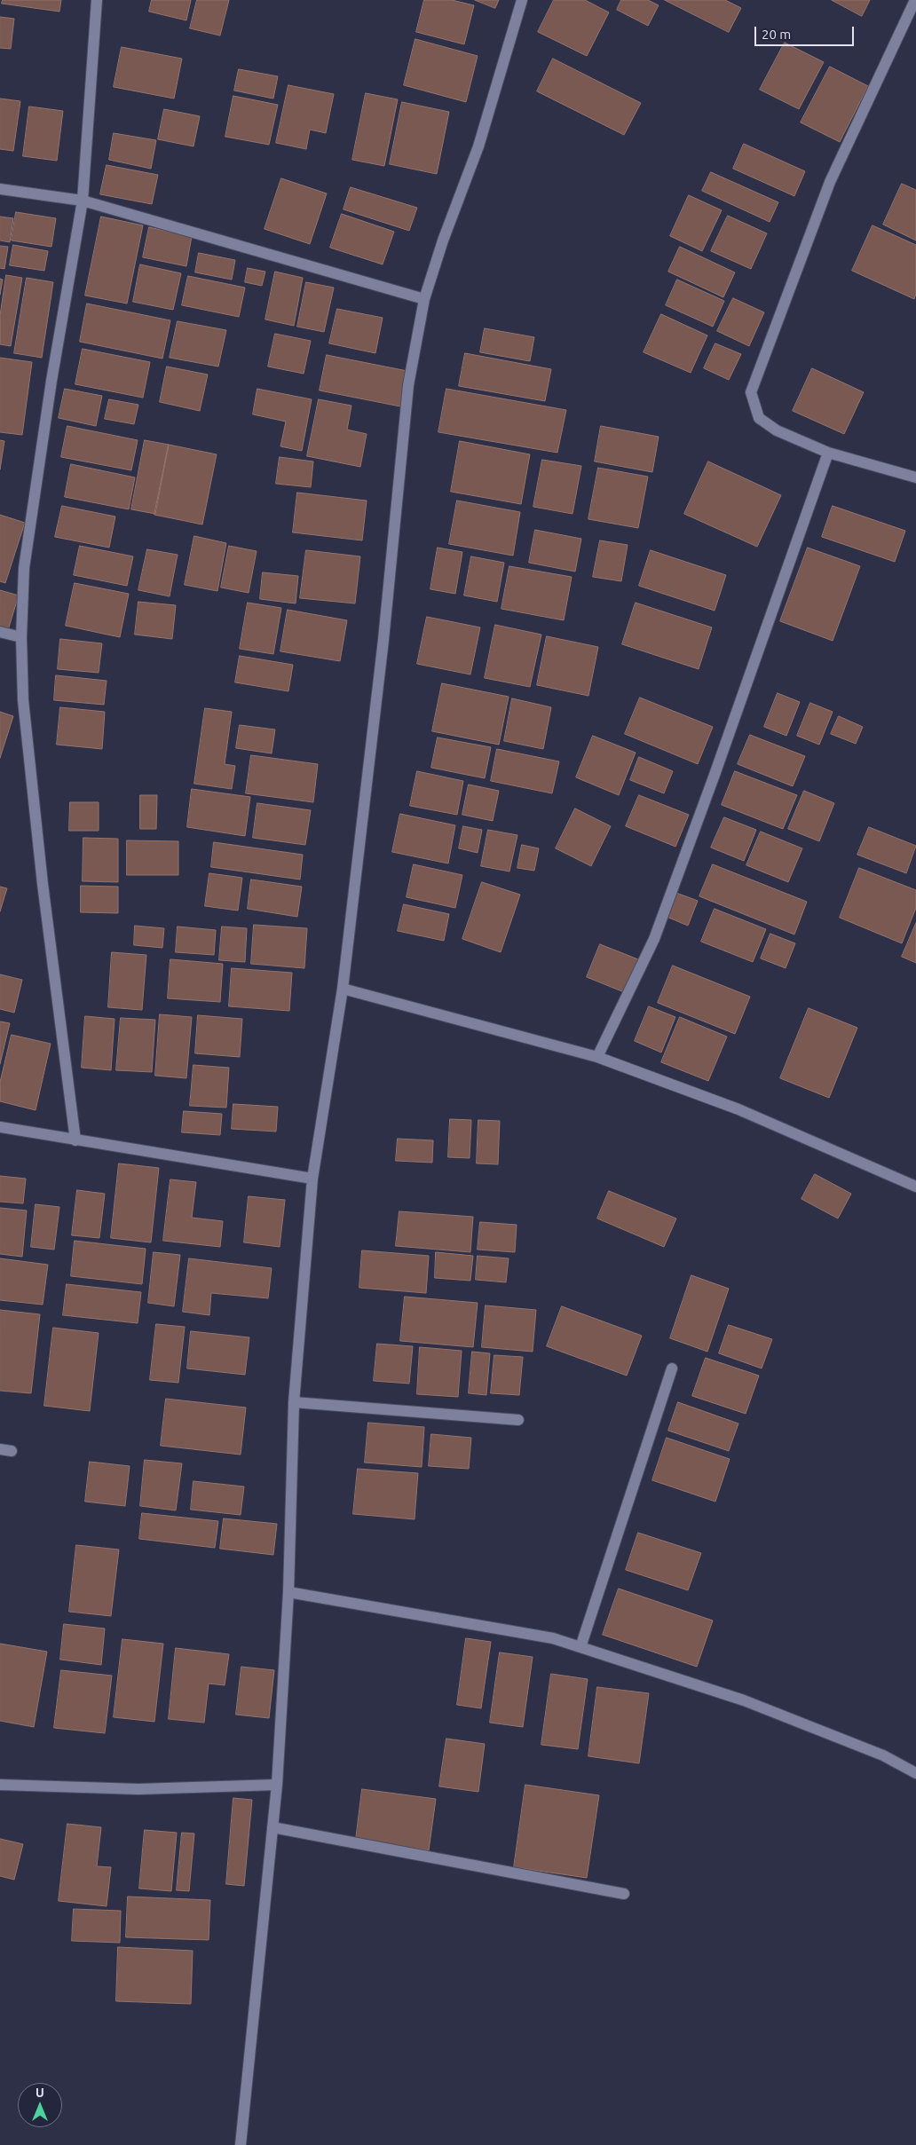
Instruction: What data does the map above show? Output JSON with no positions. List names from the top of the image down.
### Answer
{
  "scale_bar": "20 m",
  "north": "top"
}
